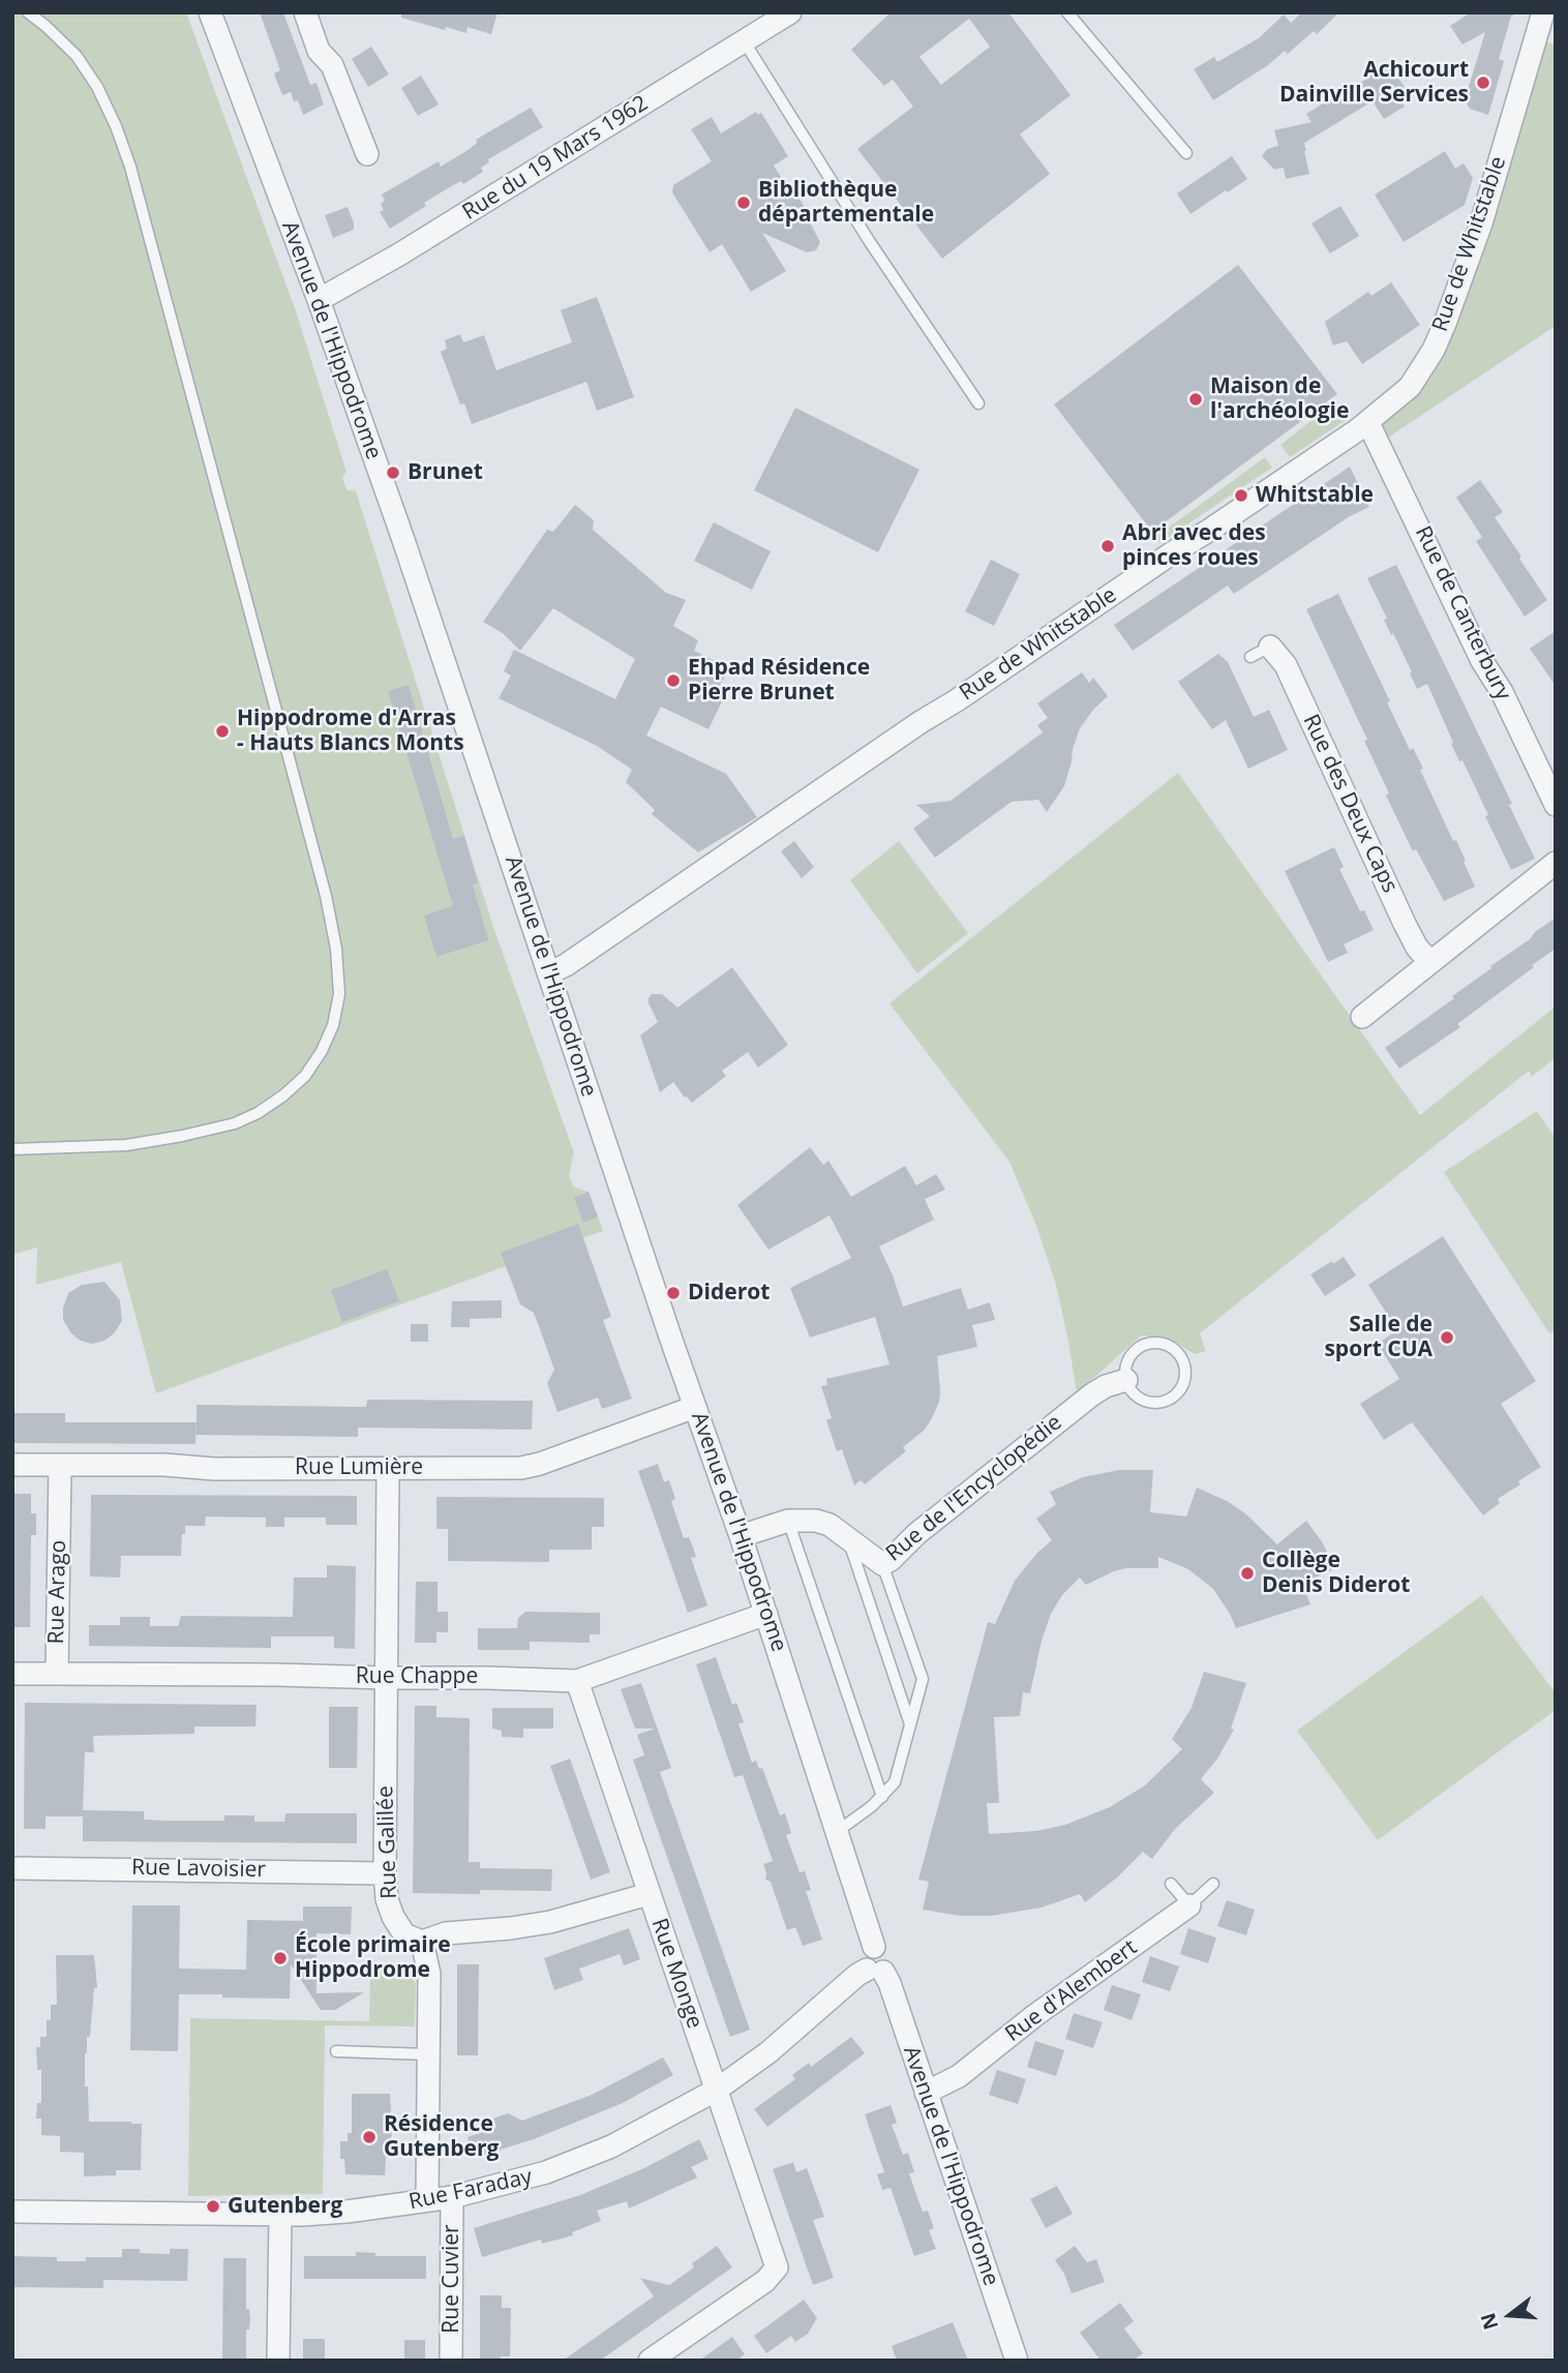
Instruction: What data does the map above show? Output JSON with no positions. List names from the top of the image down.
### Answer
{
  "streets": {
    "street": [
      "Rue du 19 Mars 1962",
      "Rue de Whitstable",
      "Avenue de l'Hippodrome",
      "Rue de Canterbury",
      "Rue des Deux Caps",
      "Rue Lumière",
      "Rue de l'Encyclopédie",
      "Rue Arago",
      "Rue Chappe",
      "Rue Galilée",
      "Rue Lavoisier",
      "Rue Monge",
      "Rue d'Alembert",
      "Rue Faraday",
      "Rue Cuvier"
    ]
  },
  "crossings": [
    ["Rue du 19 Mars 1962", "Avenue de l'Hippodrome"],
    ["Rue de Whitstable", "Avenue de l'Hippodrome"],
    ["Rue de Whitstable", "Rue de Canterbury"],
    ["Avenue de l'Hippodrome", "Rue Lumière"],
    ["Avenue de l'Hippodrome", "Rue de l'Encyclopédie"],
    ["Avenue de l'Hippodrome", "Rue Chappe"],
    ["Avenue de l'Hippodrome", "Rue d'Alembert"],
    ["Avenue de l'Hippodrome", "Rue Faraday"],
    ["Rue Lumière", "Rue Arago"],
    ["Rue Lumière", "Rue Galilée"],
    ["Rue Arago", "Rue Chappe"],
    ["Rue Chappe", "Rue Galilée"],
    ["Rue Chappe", "Rue Monge"],
    ["Rue Galilée", "Rue Lavoisier"],
    ["Rue Monge", "Rue Faraday"],
    ["Rue Faraday", "Rue Cuvier"]
  ],
  "places": [
    "Achicourt Dainville Services",
    "Bibliothèque départementale",
    "Maison de l'archéologie",
    "Brunet",
    "Whitstable",
    "Abri avec des pinces roues",
    "Ehpad Résidence Pierre Brunet",
    "Hippodrome d'Arras - Hauts Blancs Monts",
    "Diderot",
    "Salle de sport CUA",
    "Collège Denis Diderot",
    "École primaire Hippodrome",
    "Résidence Gutenberg",
    "Gutenberg"
  ],
  "north": "left"
}
